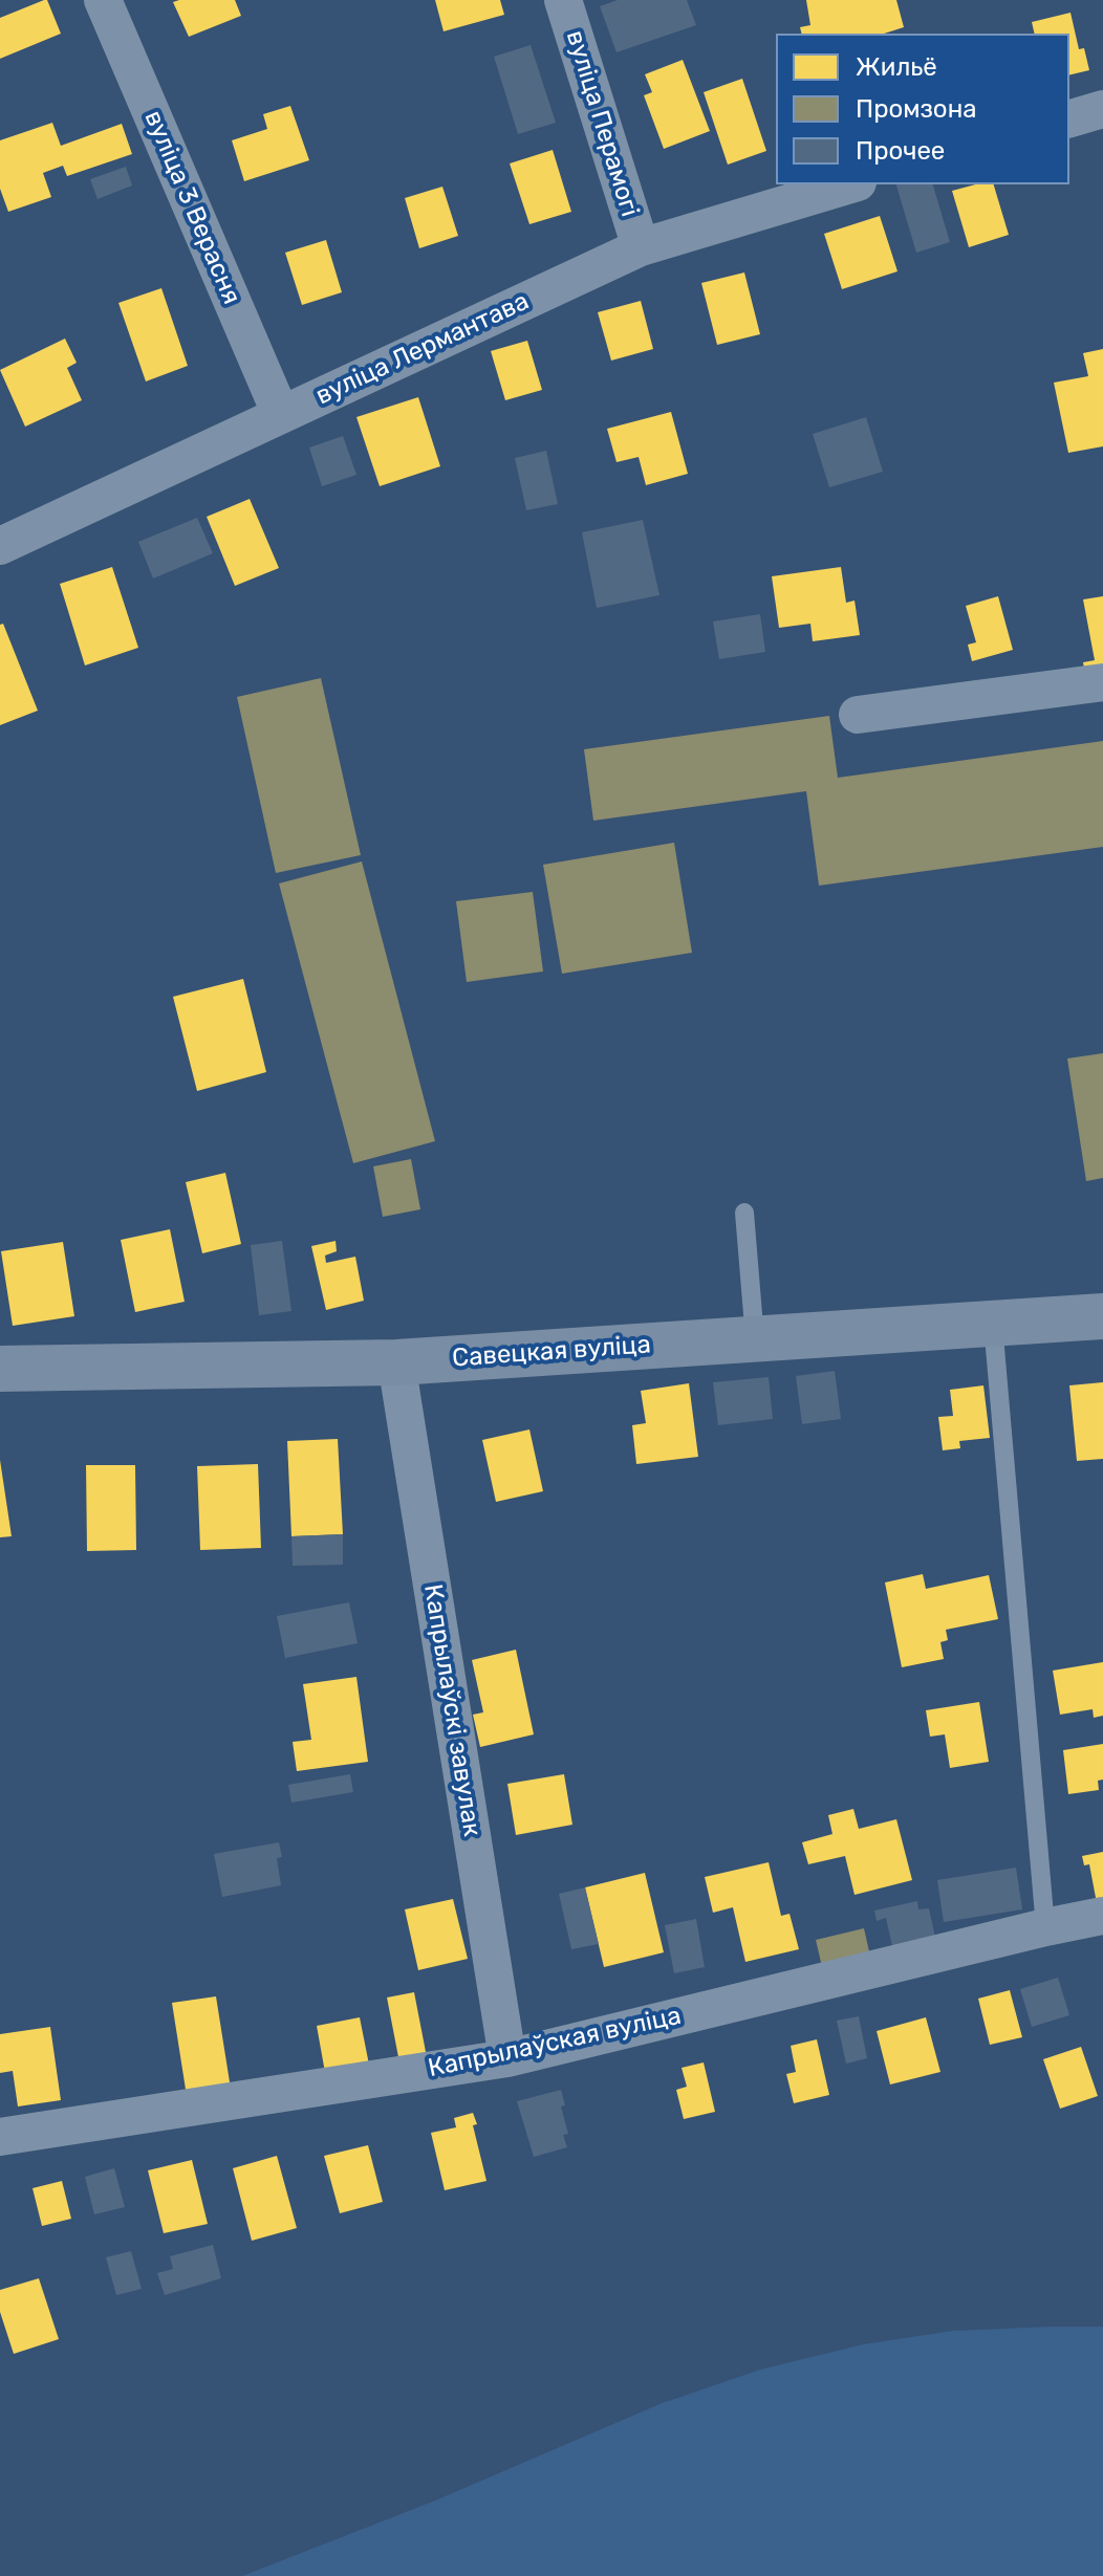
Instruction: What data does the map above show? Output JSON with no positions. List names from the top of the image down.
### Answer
{
  "streets": {
    "main road": ["Савецкая вуліца"],
    "street": [
      "вуліца Перамогі",
      "вуліца 3 Верасня",
      "вуліца Лермантава",
      "Капрылаўскі завулак",
      "Капрылаўская вуліца"
    ]
  },
  "crossings": [
    ["вуліца Перамогі", "вуліца Лермантава"],
    ["вуліца 3 Верасня", "вуліца Лермантава"],
    ["Савецкая вуліца", "Капрылаўскі завулак"],
    ["Капрылаўскі завулак", "Капрылаўская вуліца"]
  ],
  "legend": ["Жильё", "Промзона", "Прочее"]
}
